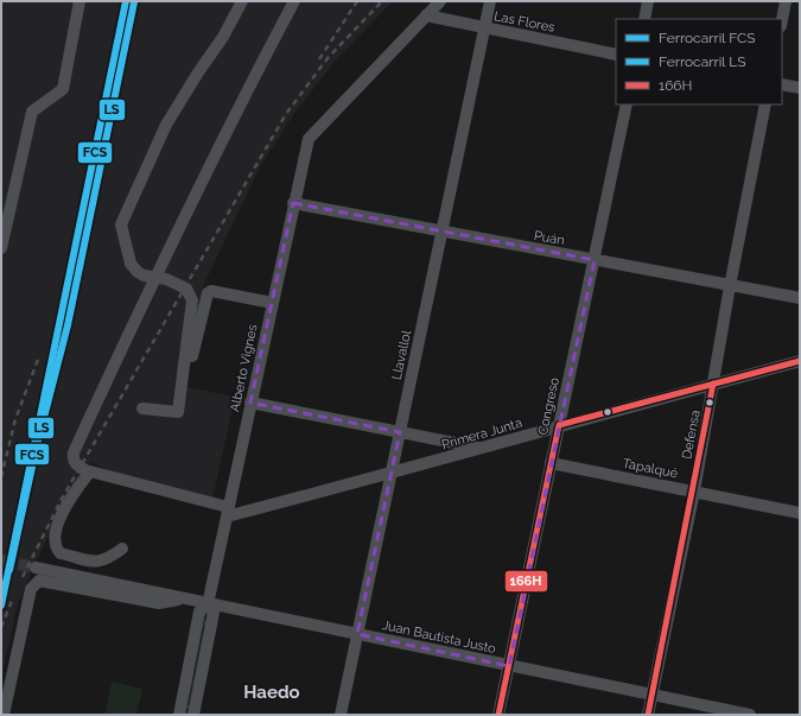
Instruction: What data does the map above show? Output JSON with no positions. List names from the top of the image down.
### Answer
{
  "streets": {
    "street": [
      "Las Flores",
      "Puán",
      "Llavallol",
      "Alberto Vignes",
      "Congreso",
      "Primera Junta",
      "Defensa",
      "Tapalqué",
      "Juan Bautista Justo"
    ]
  },
  "crossings": [
    ["Las Flores", "Llavallol"],
    ["Las Flores", "Alberto Vignes"],
    ["Puán", "Llavallol"],
    ["Puán", "Alberto Vignes"],
    ["Puán", "Congreso"],
    ["Puán", "Defensa"],
    ["Llavallol", "Primera Junta"],
    ["Llavallol", "Juan Bautista Justo"],
    ["Alberto Vignes", "Primera Junta"],
    ["Alberto Vignes", "Juan Bautista Justo"],
    ["Congreso", "Primera Junta"],
    ["Congreso", "Tapalqué"],
    ["Congreso", "Juan Bautista Justo"],
    ["Primera Junta", "Defensa"],
    ["Defensa", "Tapalqué"],
    ["Defensa", "Juan Bautista Justo"]
  ],
  "districts": ["Haedo"],
  "lines": ["rail line FCS", "rail line LS", "transit line 166H"],
  "legend": ["Ferrocarril FCS", "Ferrocarril LS", "166H"]
}
